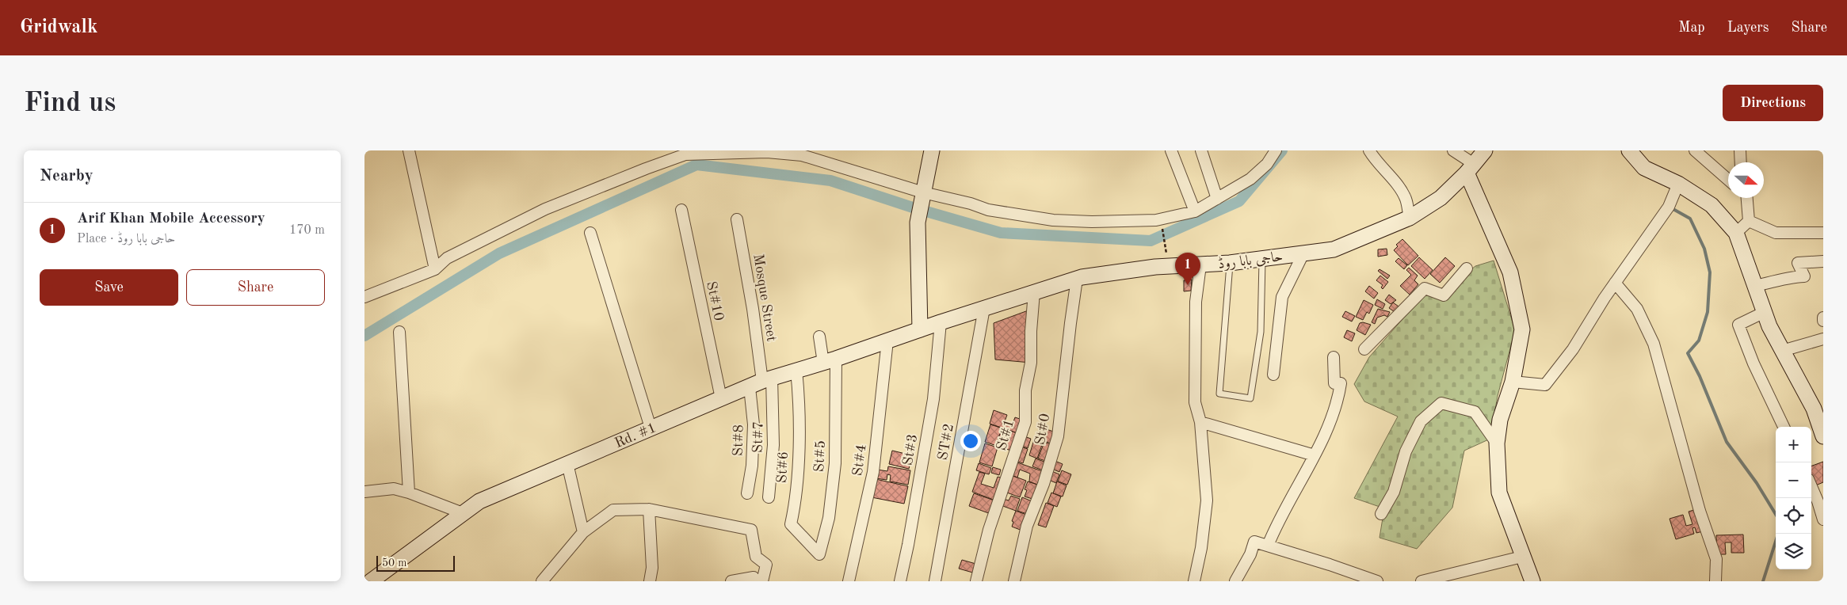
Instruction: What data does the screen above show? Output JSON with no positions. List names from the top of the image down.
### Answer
{
  "streets": {
    "main road": ["حاجی بابا روڈ", "Rd. #1"],
    "street": [
      "Mosque Street",
      "St#10",
      "St#0",
      "St#1",
      "St#7",
      "St#8",
      "ST#2",
      "St#3",
      "St#5",
      "St#4",
      "St#6"
    ]
  },
  "crossings": [
    ["حاجی بابا روڈ", "St#0"],
    ["حاجی بابا روڈ", "Rd. #1"],
    ["حاجی بابا روڈ", "St#1"],
    ["حاجی بابا روڈ", "ST#2"],
    ["حاجی بابا روڈ", "St#3"],
    ["Mosque Street", "Rd. #1"],
    ["Mosque Street", "St#7"],
    ["Mosque Street", "St#8"],
    ["St#10", "Rd. #1"],
    ["Rd. #1", "St#7"],
    ["Rd. #1", "St#8"],
    ["Rd. #1", "St#5"],
    ["Rd. #1", "St#4"],
    ["Rd. #1", "St#6"],
    ["St#7", "St#8"],
    ["St#5", "St#6"]
  ],
  "scale_bar": "50 m",
  "north": "right",
  "page": {
    "header": "Gridwalk",
    "nav": ["Map", "Layers", "Share"],
    "buttons": [
      "Directions",
      ["Save", "Share"]
    ],
    "title": "Find us",
    "heading": "Nearby",
    "list": [
      {
        "mark": "1",
        "name": "Arif Khan Mobile Accessory",
        "note": "Place · حاجی بابا روڈ",
        "value": "170 m"
      }
    ],
    "pins": "1",
    "map_buttons": ["+", "−"],
    "scale": "50 m"
  }
}
